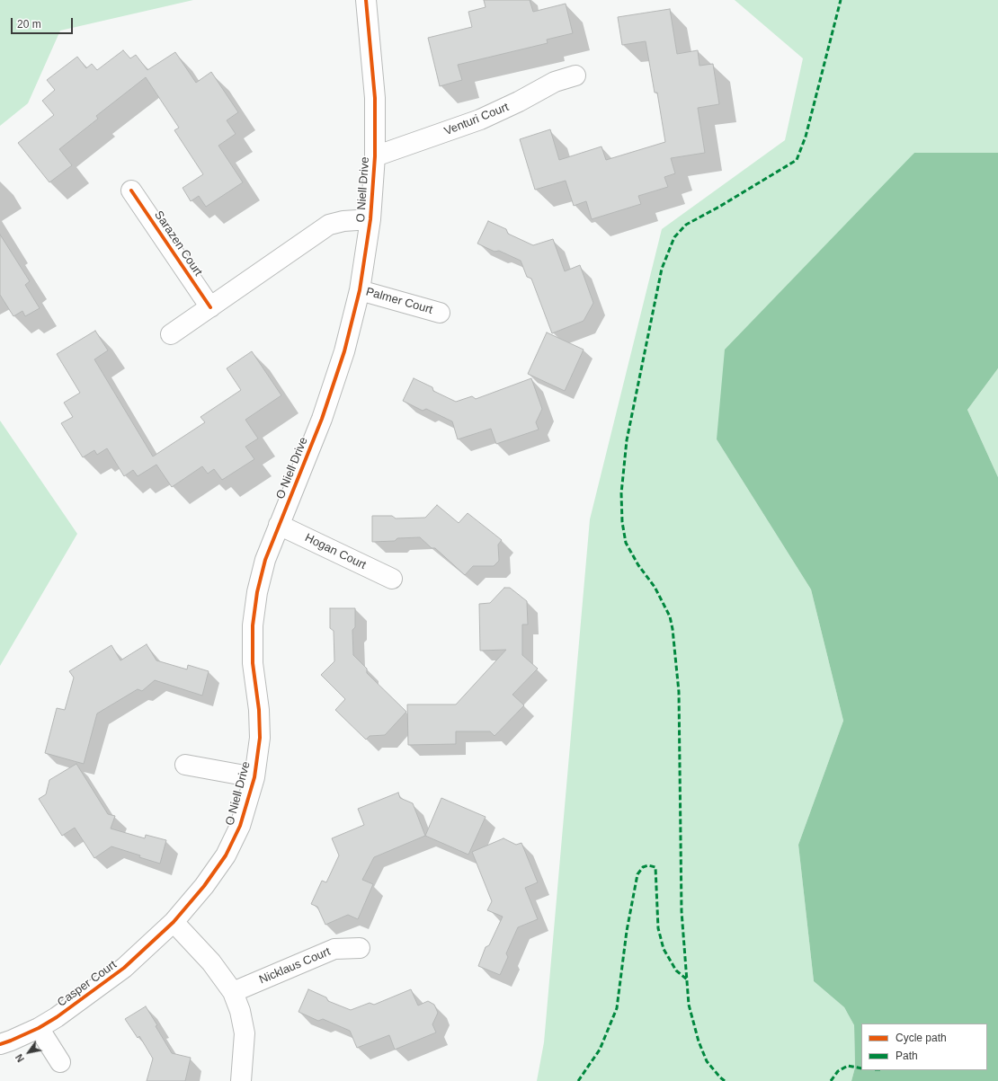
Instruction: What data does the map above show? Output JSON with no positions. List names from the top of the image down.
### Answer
{
  "streets": {
    "street": [
      "Venturi Court",
      "O Niell Drive",
      "Sarazen Court",
      "Palmer Court",
      "Hogan Court",
      "Nicklaus Court",
      "Casper Court"
    ]
  },
  "crossings": [
    ["Venturi Court", "O Niell Drive"],
    ["O Niell Drive", "Palmer Court"],
    ["O Niell Drive", "Hogan Court"],
    ["O Niell Drive", "Casper Court"]
  ],
  "legend": ["Cycle path", "Path"],
  "scale_bar": "20 m",
  "north": "bottom left"
}
